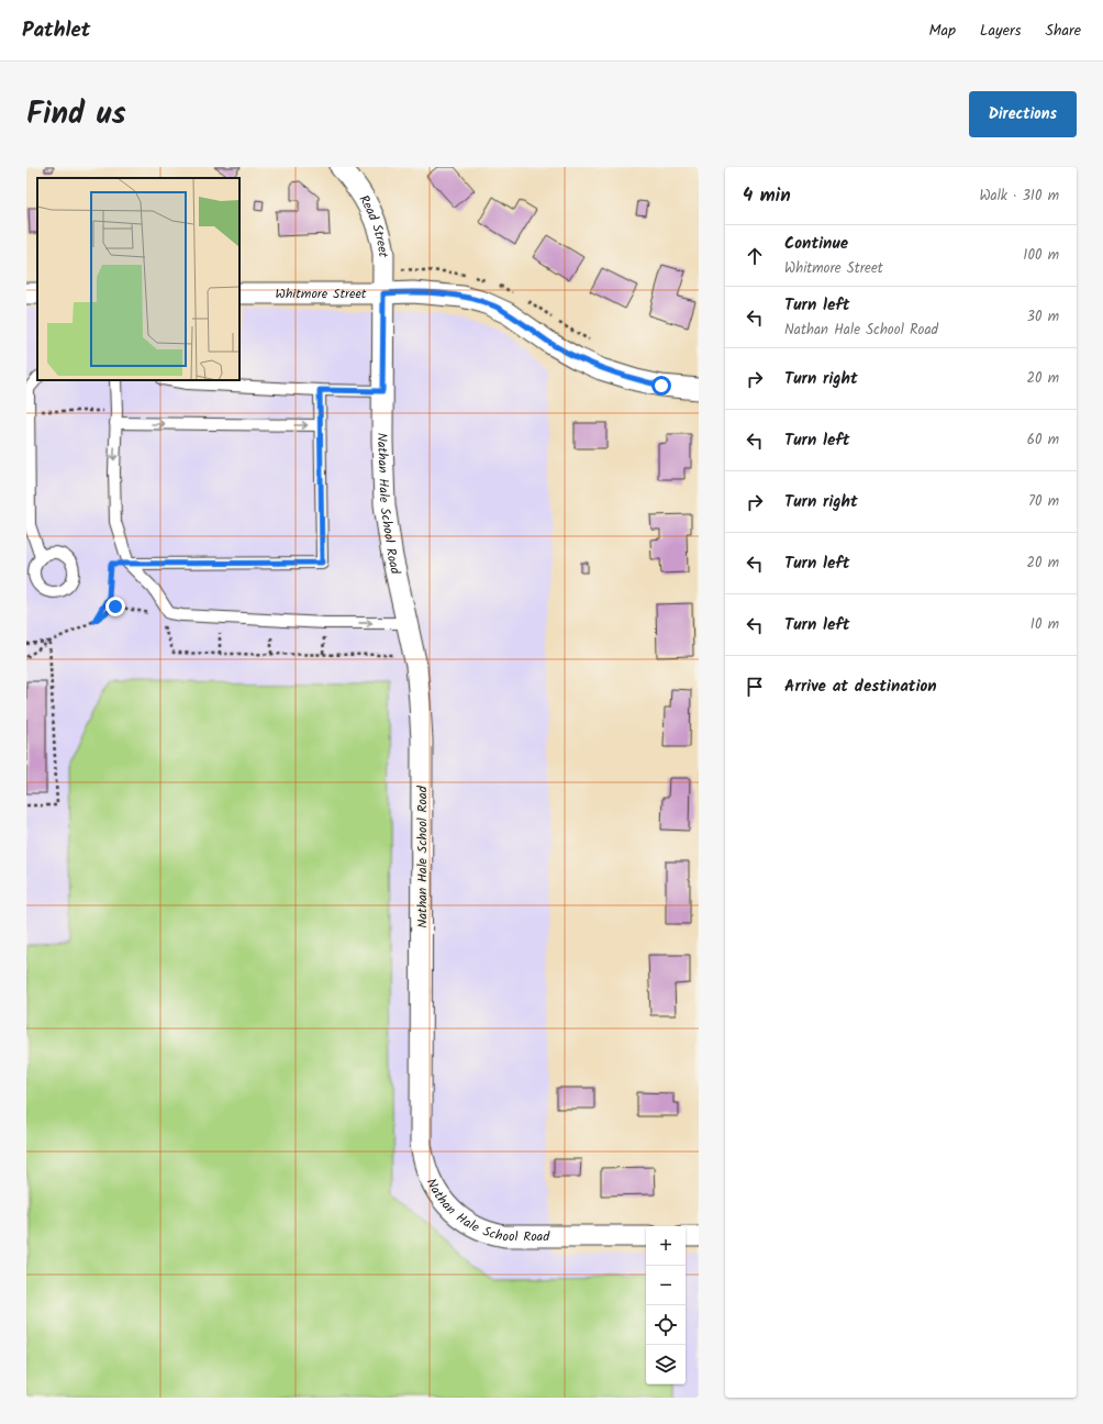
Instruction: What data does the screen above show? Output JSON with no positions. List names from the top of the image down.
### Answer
{
  "streets": {
    "street": ["Read Street", "Whitmore Street", "Nathan Hale School Road"]
  },
  "crossings": [
    ["Read Street", "Whitmore Street"],
    ["Read Street", "Nathan Hale School Road"],
    ["Whitmore Street", "Nathan Hale School Road"]
  ],
  "page": {
    "header": "Pathlet",
    "nav": ["Map", "Layers", "Share"],
    "title": "Find us",
    "buttons": "Directions",
    "heading": ["4 min", "Walk · 310 m"],
    "list": [
      ["Continue", "Whitmore Street", "100 m"],
      ["Turn left", "Nathan Hale School Road", "30 m"],
      ["Turn right", "20 m"],
      ["Turn left", "60 m"],
      ["Turn right", "70 m"],
      ["Turn left", "20 m"],
      ["Turn left", "10 m"],
      "Arrive at destination"
    ],
    "map_buttons": ["+", "−"]
  }
}
